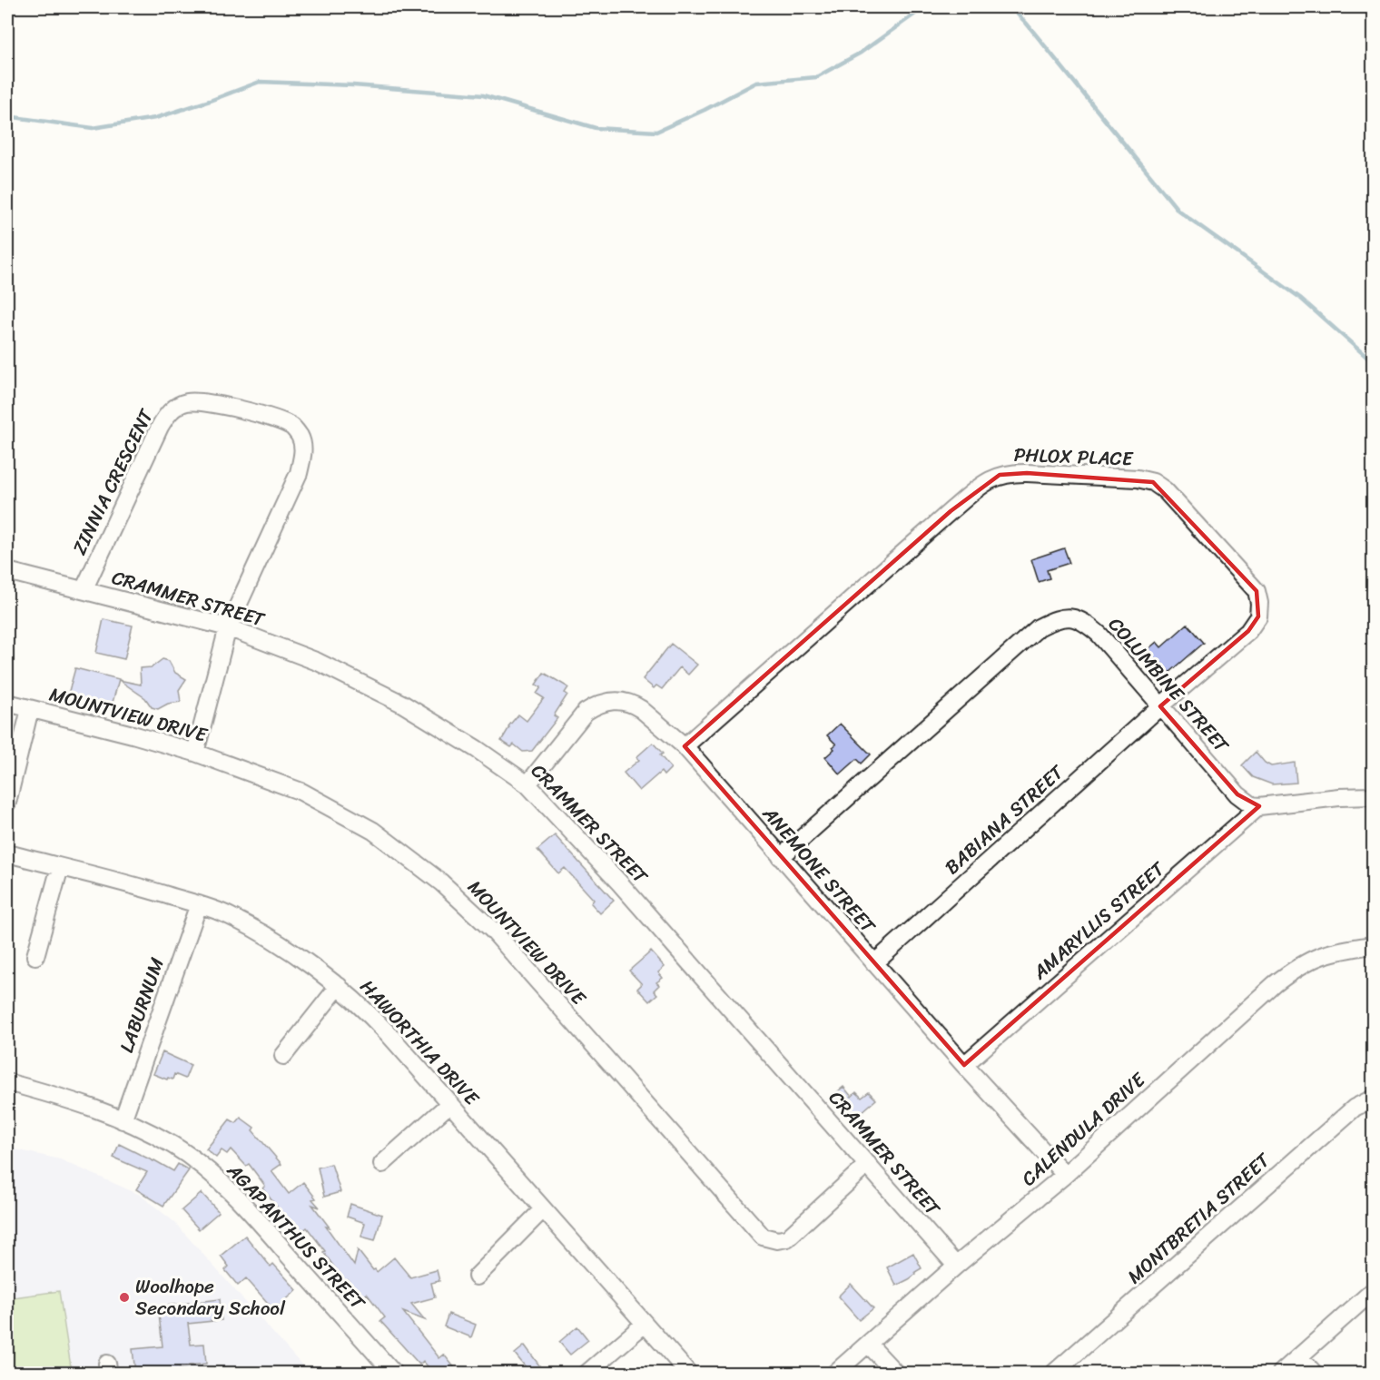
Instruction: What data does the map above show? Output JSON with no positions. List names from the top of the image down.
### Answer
{
  "streets": {
    "street": [
      "PHLOX PLACE",
      "ZINNIA CRESCENT",
      "CRAMMER STREET",
      "COLUMBINE STREET",
      "MOUNTVIEW DRIVE",
      "BABIANA STREET",
      "ANEMONE STREET",
      "AMARYLLIS STREET",
      "LABURNUM",
      "HAWORTHIA DRIVE",
      "CALENDULA DRIVE",
      "MONTBRETIA STREET",
      "AGAPANTHUS STREET"
    ]
  },
  "crossings": [
    ["PHLOX PLACE", "COLUMBINE STREET"],
    ["PHLOX PLACE", "BABIANA STREET"],
    ["PHLOX PLACE", "ANEMONE STREET"],
    ["ZINNIA CRESCENT", "CRAMMER STREET"],
    ["CRAMMER STREET", "MOUNTVIEW DRIVE"],
    ["CRAMMER STREET", "ANEMONE STREET"],
    ["CRAMMER STREET", "CALENDULA DRIVE"],
    ["COLUMBINE STREET", "BABIANA STREET"],
    ["COLUMBINE STREET", "ANEMONE STREET"],
    ["COLUMBINE STREET", "AMARYLLIS STREET"],
    ["BABIANA STREET", "ANEMONE STREET"],
    ["ANEMONE STREET", "AMARYLLIS STREET"],
    ["ANEMONE STREET", "CALENDULA DRIVE"],
    ["LABURNUM", "HAWORTHIA DRIVE"],
    ["LABURNUM", "AGAPANTHUS STREET"]
  ],
  "places": ["Woolhope Secondary School"]
}
